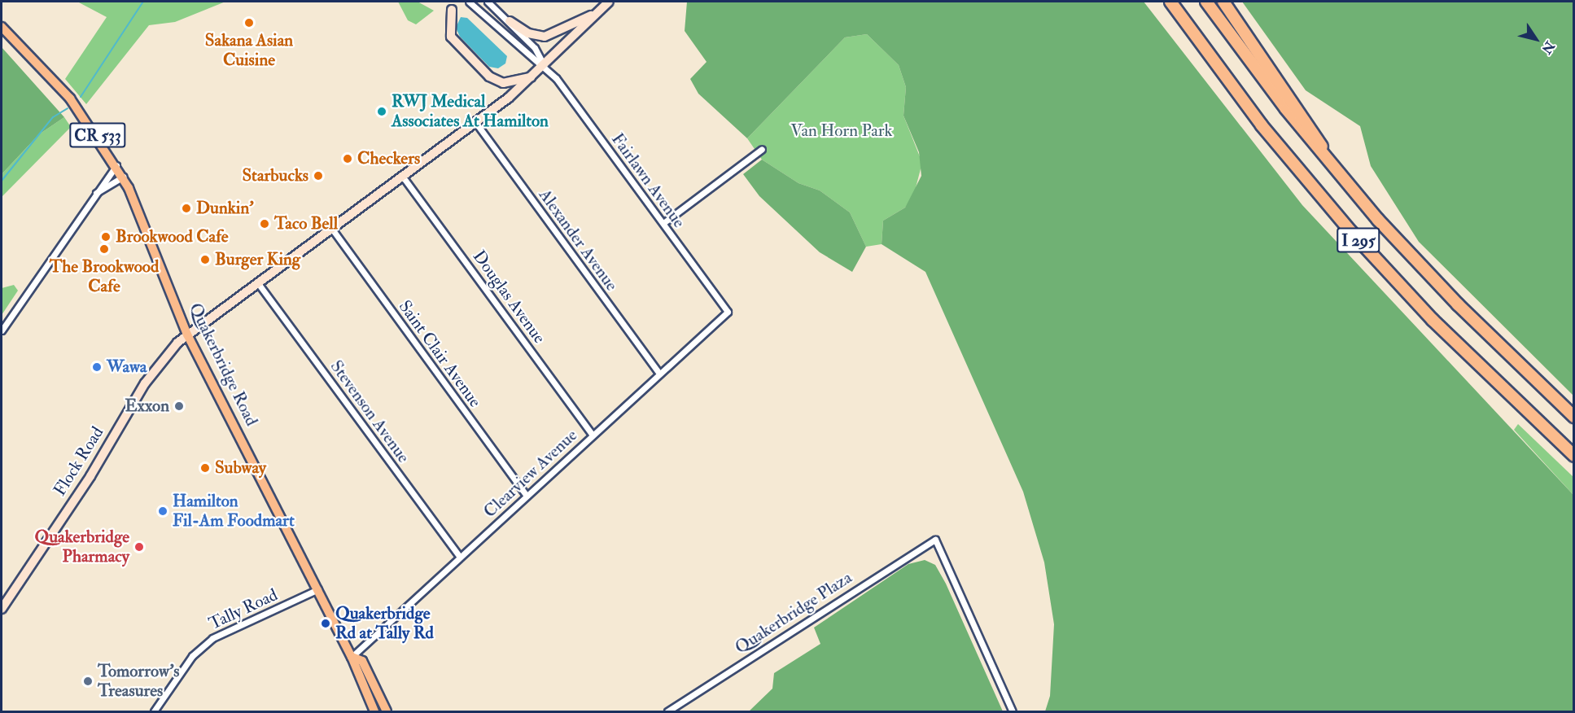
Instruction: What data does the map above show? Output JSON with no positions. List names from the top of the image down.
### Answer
{
  "streets": {
    "highway": ["I 295"],
    "main road": ["CR 533", "Quakerbridge Road", "Flock Road"],
    "street": [
      "Fairlawn Avenue",
      "Alexander Avenue",
      "Douglas Avenue",
      "Saint Clair Avenue",
      "Stevenson Avenue",
      "Clearview Avenue",
      "Tally Road",
      "Quakerbridge Plaza"
    ]
  },
  "crossings": [
    ["Fairlawn Avenue", "Flock Road"],
    ["Fairlawn Avenue", "Clearview Avenue"],
    ["Alexander Avenue", "Flock Road"],
    ["Alexander Avenue", "Clearview Avenue"],
    ["Douglas Avenue", "Flock Road"],
    ["Douglas Avenue", "Clearview Avenue"],
    ["Saint Clair Avenue", "Flock Road"],
    ["Saint Clair Avenue", "Clearview Avenue"],
    ["Quakerbridge Road", "Flock Road"],
    ["Quakerbridge Road", "Clearview Avenue"],
    ["Quakerbridge Road", "Tally Road"],
    ["Stevenson Avenue", "Flock Road"],
    ["Stevenson Avenue", "Clearview Avenue"]
  ],
  "parks": ["Van Horn Park"],
  "places": [
    "Sakana Asian Cuisine",
    "RWJ Medical Associates At Hamilton",
    "Checkers",
    "Starbucks",
    "Dunkin'",
    "Taco Bell",
    "Brookwood Cafe",
    "The Brookwood Cafe",
    "Burger King",
    "Wawa",
    "Exxon",
    "Subway",
    "Hamilton Fil-Am Foodmart",
    "Quakerbridge Pharmacy",
    "Quakerbridge Rd at Tally Rd",
    "Tomorrow's Treasures"
  ],
  "north": "bottom right"
}
